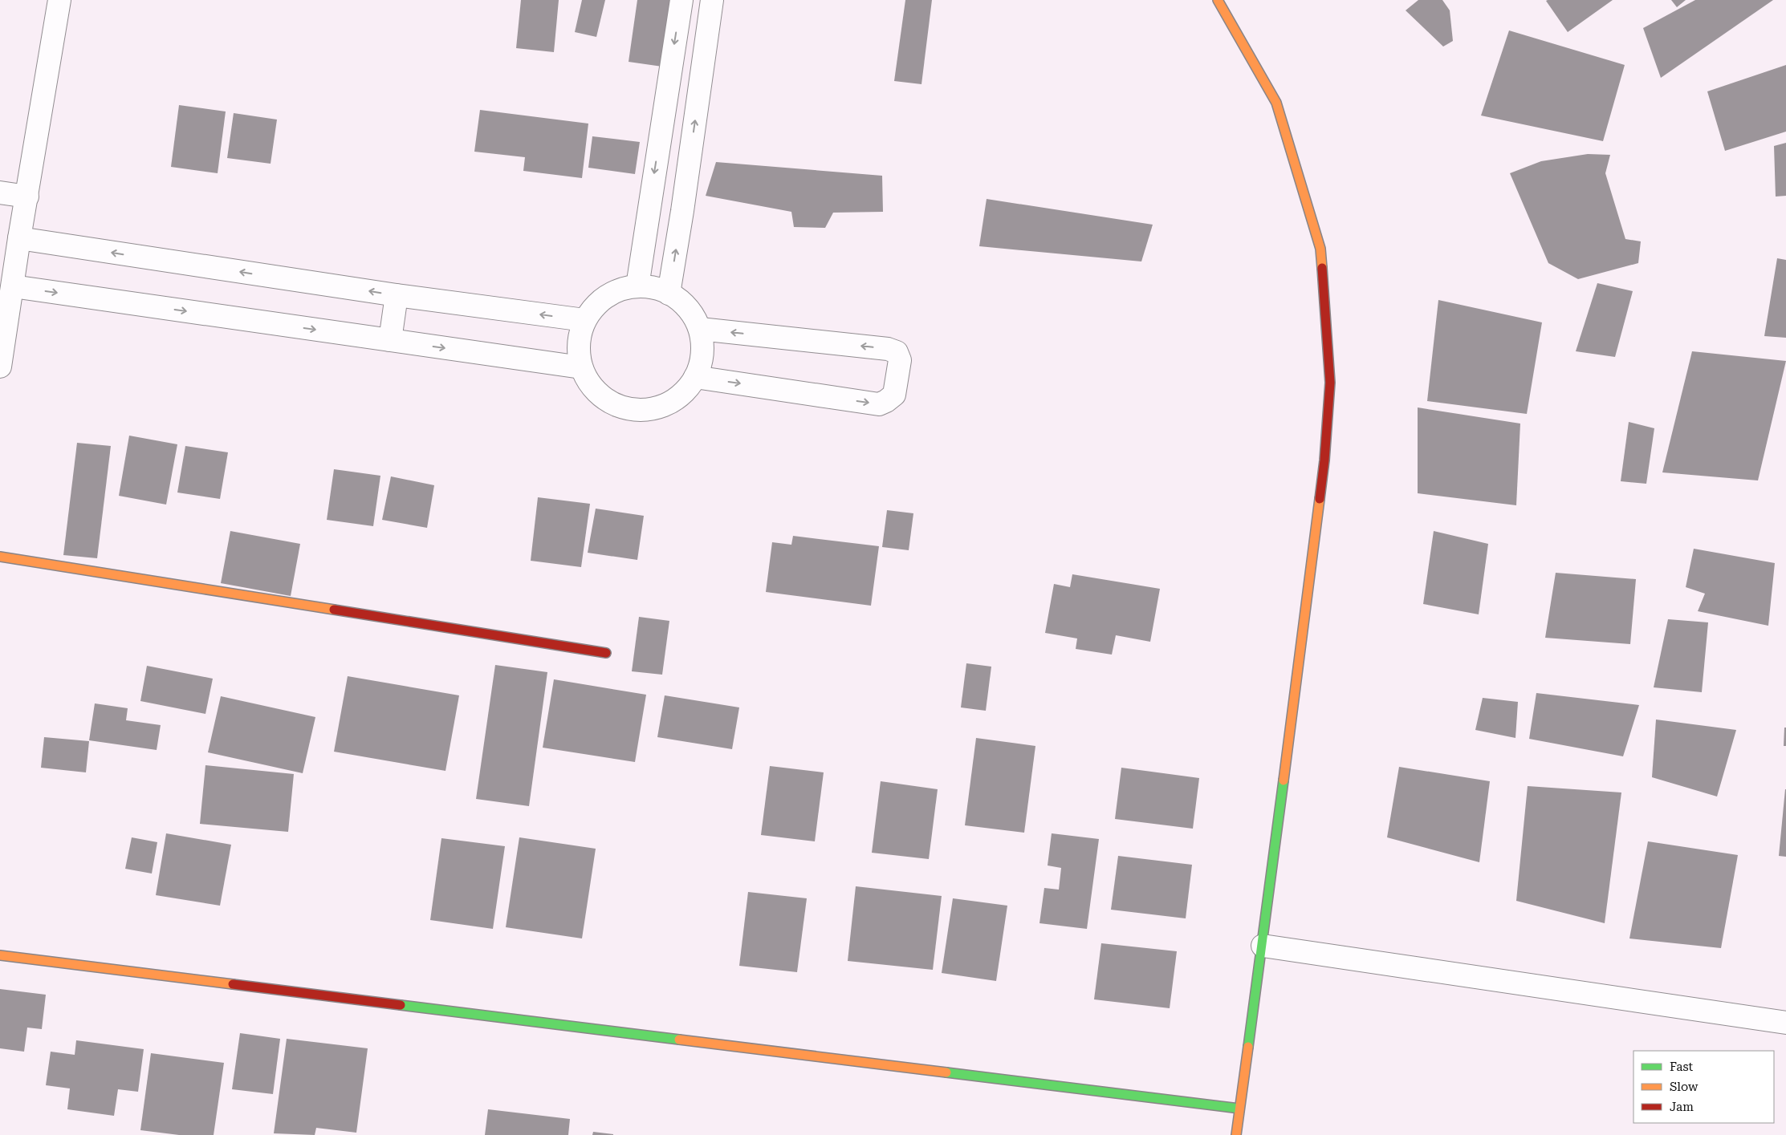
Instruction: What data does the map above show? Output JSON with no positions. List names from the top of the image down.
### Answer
{
  "legend": ["Fast", "Slow", "Jam"]
}
